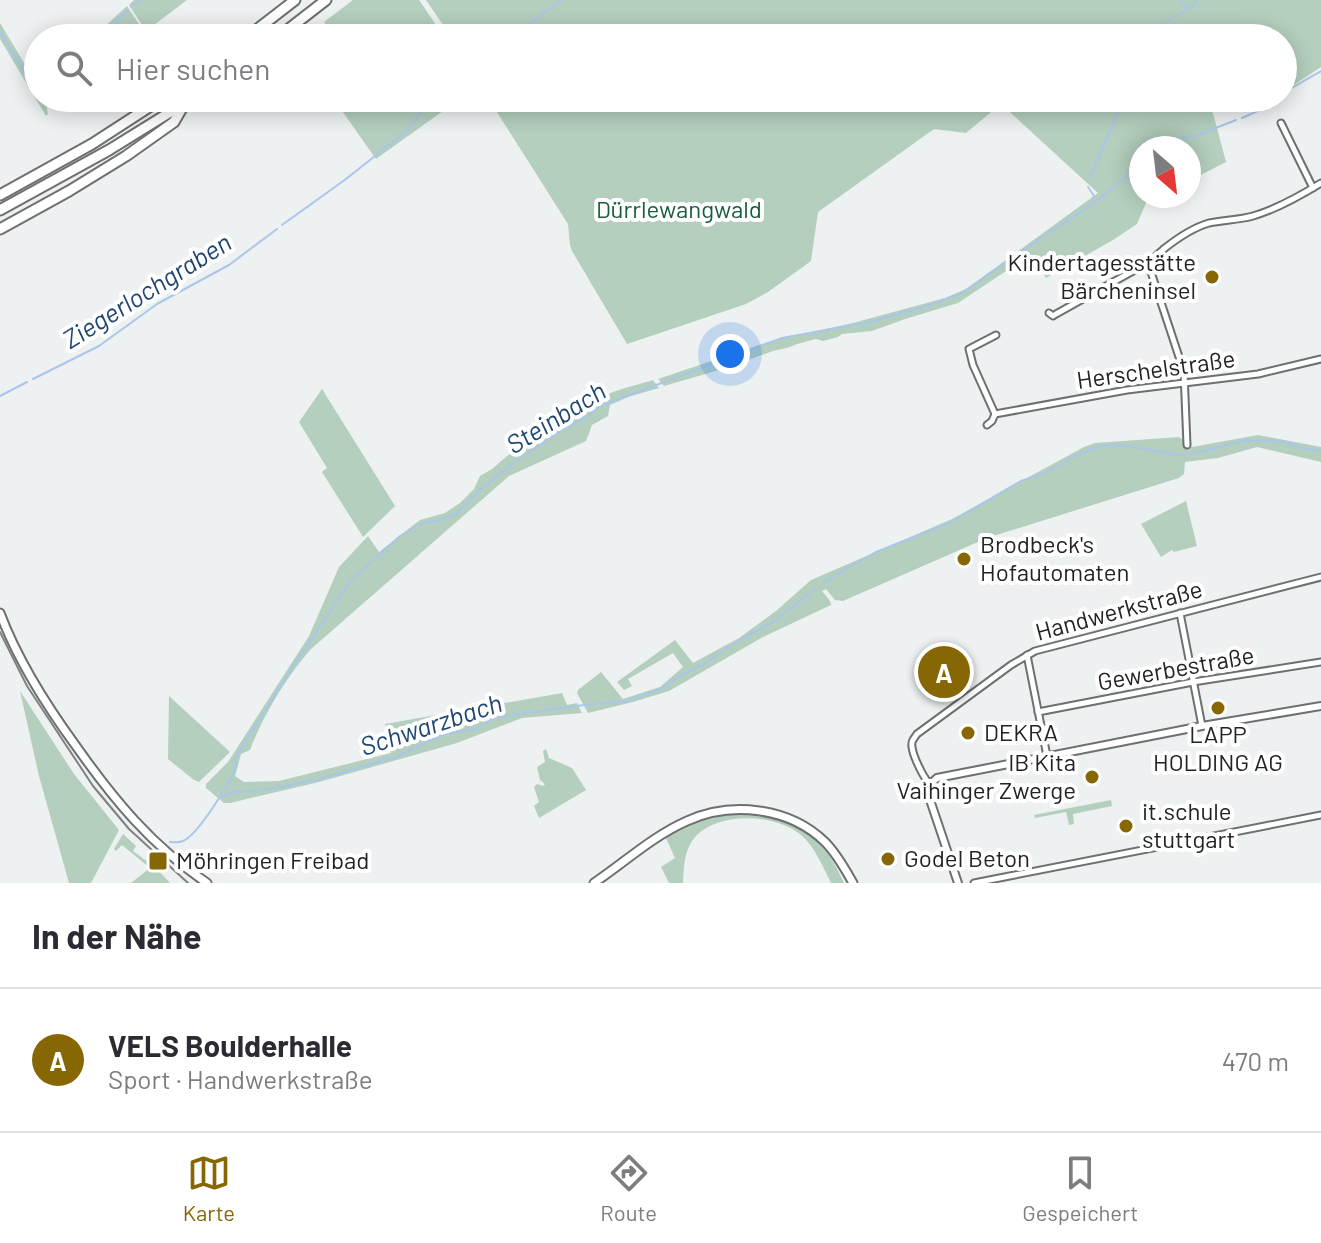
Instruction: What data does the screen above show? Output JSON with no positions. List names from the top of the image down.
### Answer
{
  "streets": {
    "street": ["Herschelstraße", "Handwerkstraße", "Gewerbestraße"]
  },
  "water": ["Ziegerlochgraben", "Steinbach", "Schwarzbach"],
  "parks": ["Dürrlewangwald"],
  "places": {
    "other": [
      "Kindertagesstätte Bärcheninsel",
      "Brodbeck's Hofautomaten",
      "LAPP HOLDING AG",
      "DEKRA",
      "IB Kita Vaihinger Zwerge",
      "it.schule stuttgart",
      "Godel Beton"
    ],
    "transit": ["Möhringen Freibad"]
  },
  "north": "bottom right",
  "page": {
    "search": "Hier suchen",
    "pins": "A",
    "heading": "In der Nähe",
    "list": [
      {
        "mark": "A",
        "name": "VELS Boulderhalle",
        "note": "Sport · Handwerkstraße",
        "value": "470 m"
      }
    ],
    "nav": ["Karte", "Route", "Gespeichert"]
  }
}
